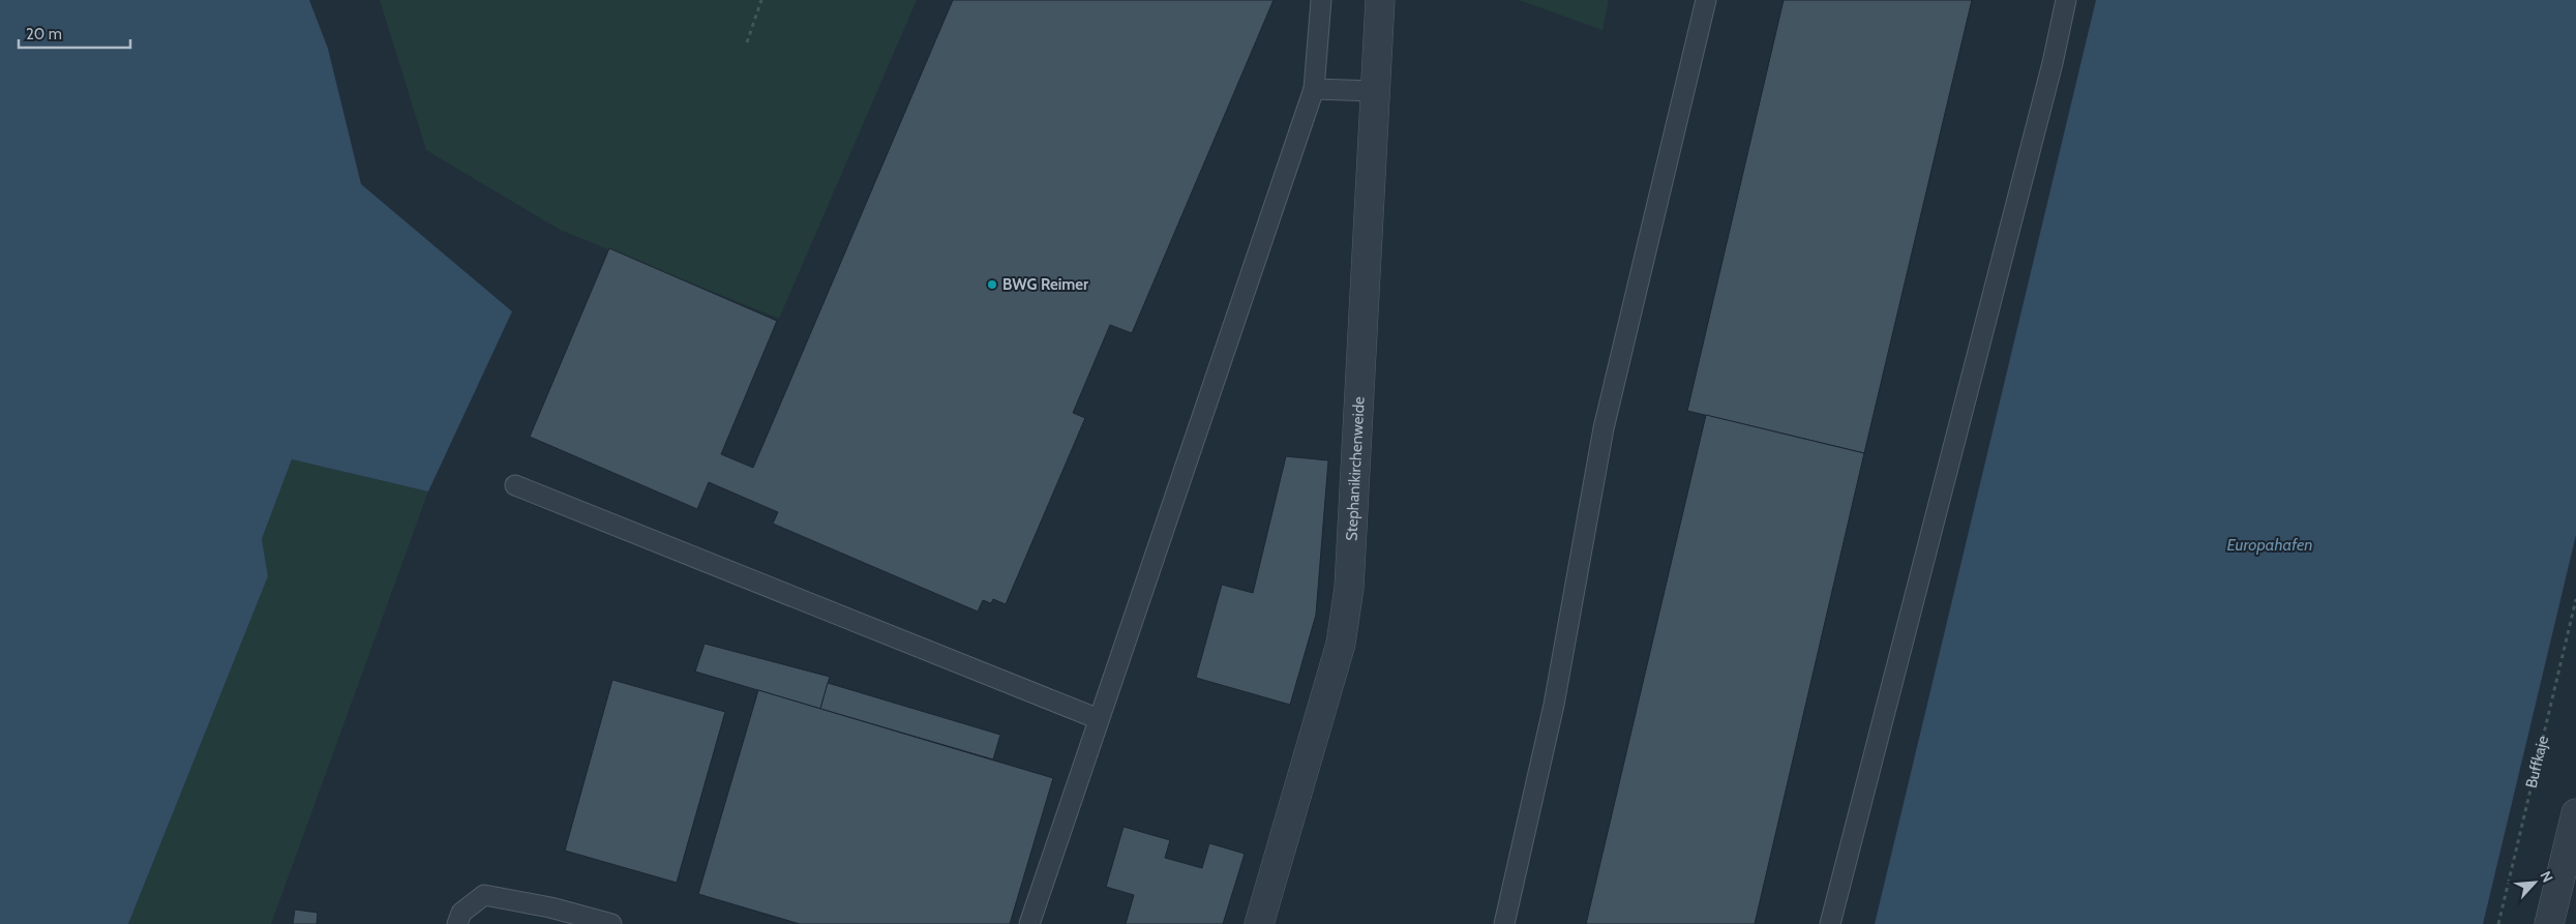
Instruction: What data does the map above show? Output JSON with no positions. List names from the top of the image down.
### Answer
{
  "streets": {
    "street": ["Stephanikirchenweide"],
    "path": ["Buffkaje"]
  },
  "water": ["Europahafen"],
  "places": ["BWG Reimer"],
  "scale_bar": "20 m",
  "north": "top right"
}
